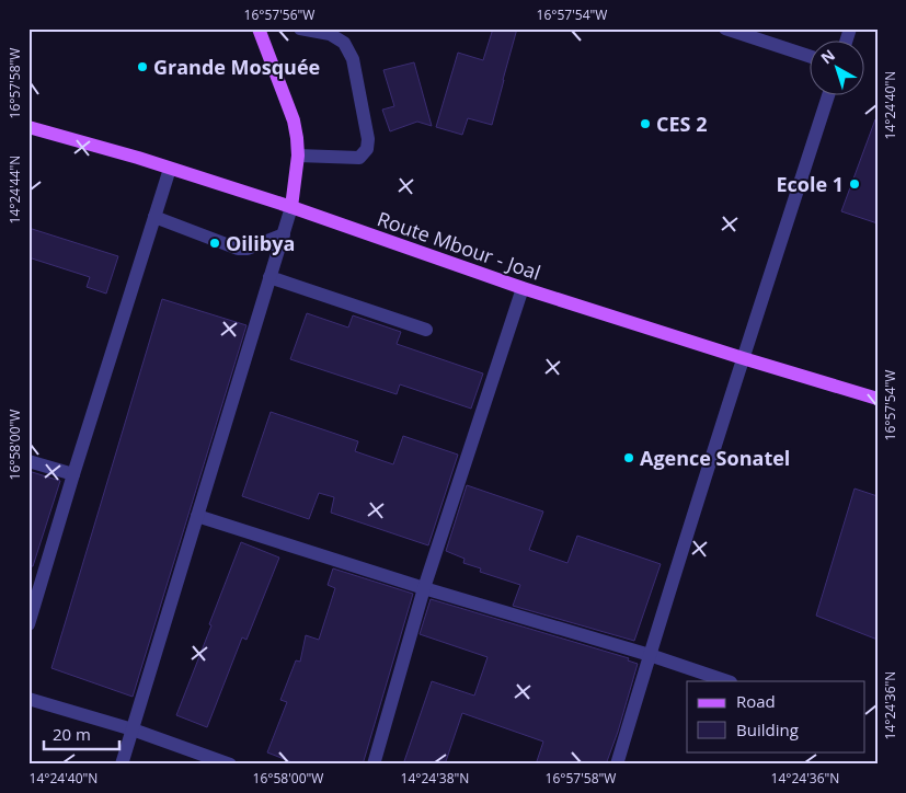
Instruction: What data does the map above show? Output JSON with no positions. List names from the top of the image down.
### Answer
{
  "streets": {
    "main road": ["Route Mbour - Joal"]
  },
  "places": [
    "Grande Mosquée",
    "CES 2",
    "Ecole 1",
    "Oilibya",
    "Agence Sonatel"
  ],
  "legend": ["Road", "Building"],
  "scale_bar": "20 m",
  "north": "top left",
  "coordinates": [
    "16°57'56\"W",
    "16°57'54\"W",
    "16°57'58\"W",
    "14°24'40\"N",
    "14°24'44\"N",
    "16°58'00\"W",
    "14°24'36\"N",
    "14°24'38\"N"
  ]
}
